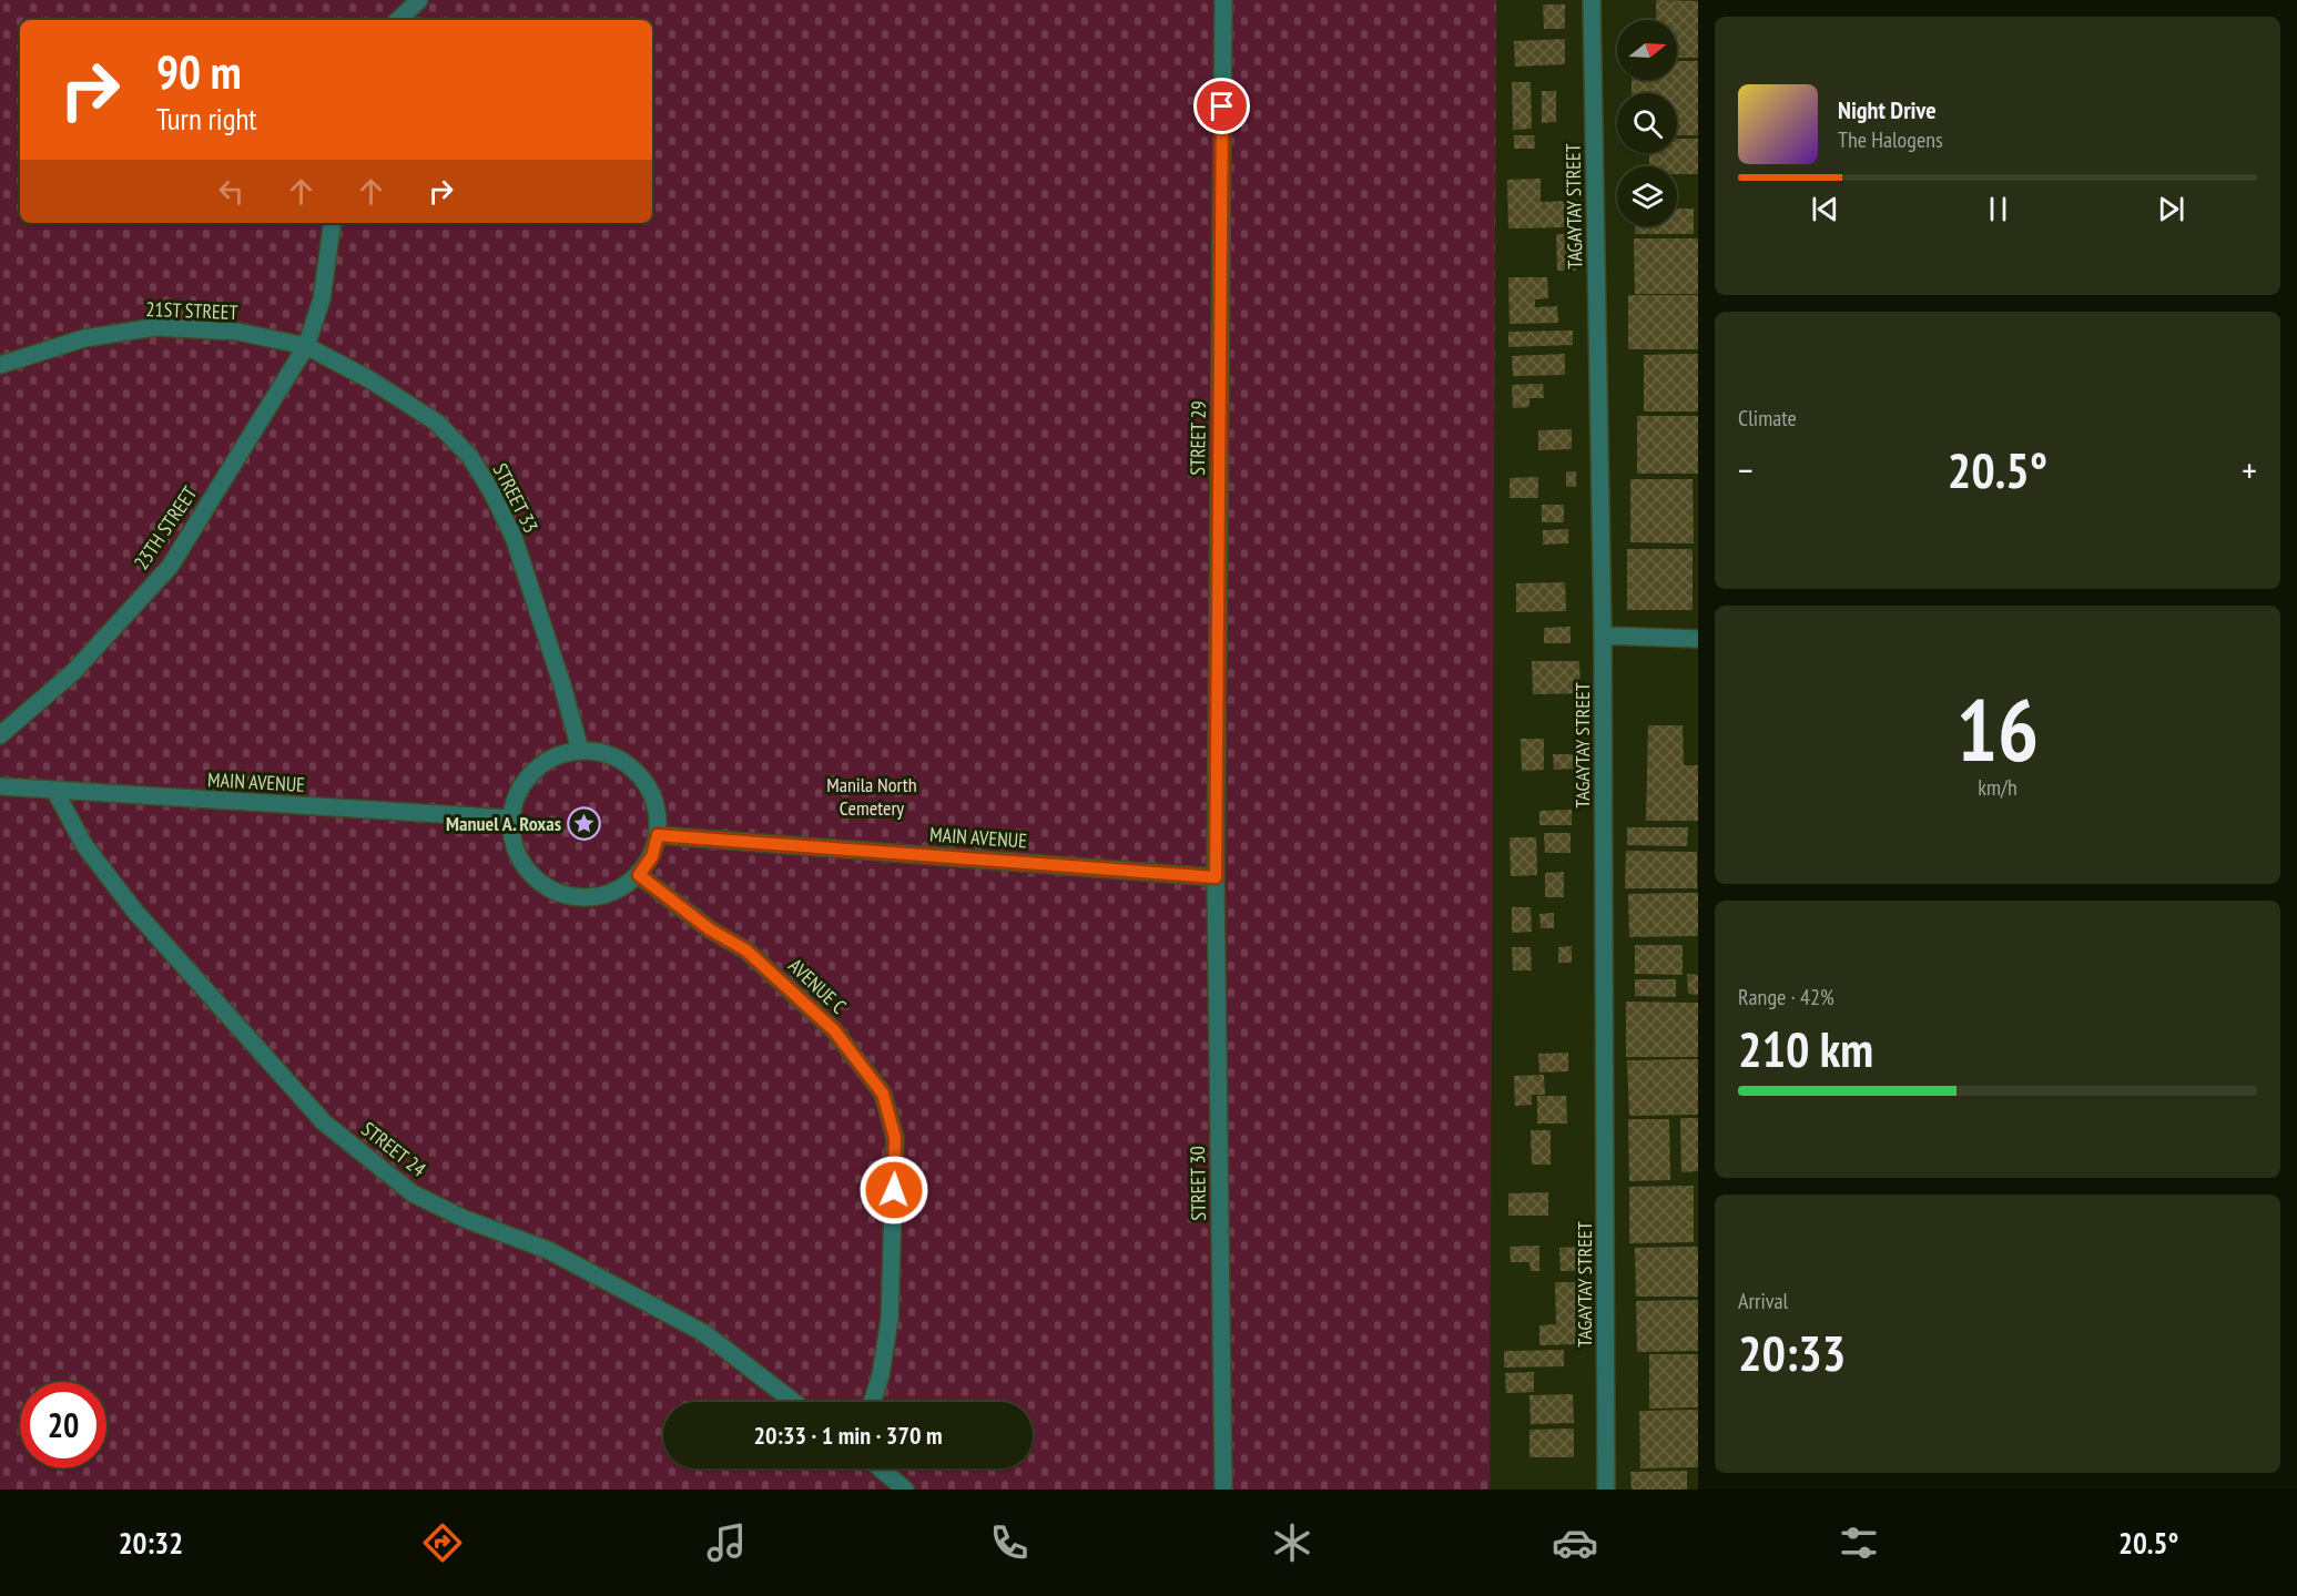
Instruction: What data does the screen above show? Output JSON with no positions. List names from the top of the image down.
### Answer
{
  "streets": {
    "street": [
      "TAGAYTAY STREET",
      "21ST STREET",
      "STREET 29",
      "STREET 33",
      "23TH STREET",
      "MAIN AVENUE",
      "AVENUE C",
      "STREET 24",
      "STREET 30"
    ]
  },
  "crossings": [
    ["21ST STREET", "STREET 33"],
    ["21ST STREET", "23TH STREET"],
    ["STREET 29", "MAIN AVENUE"],
    ["STREET 29", "STREET 30"],
    ["STREET 33", "23TH STREET"],
    ["STREET 33", "MAIN AVENUE"],
    ["STREET 33", "AVENUE C"],
    ["MAIN AVENUE", "AVENUE C"],
    ["MAIN AVENUE", "STREET 24"],
    ["MAIN AVENUE", "STREET 30"]
  ],
  "parks": ["Manila North Cemetery"],
  "places": {
    "place": ["Manuel A. Roxas"]
  },
  "north": "right",
  "page": {
    "turn": ["90 m", "Turn right"],
    "song": ["Night Drive", "The Halogens"],
    "tile": [
      "Climate",
      ["16", "km/h"],
      ["Range · 42%", "210 km"],
      ["Arrival", "20:33"]
    ],
    "heat": ["−", "20.5°", "+"],
    "limit": "20",
    "trip": "20:33 · 1 min · 370 m",
    "tabs": ["20:32", "20.5°"]
  }
}
